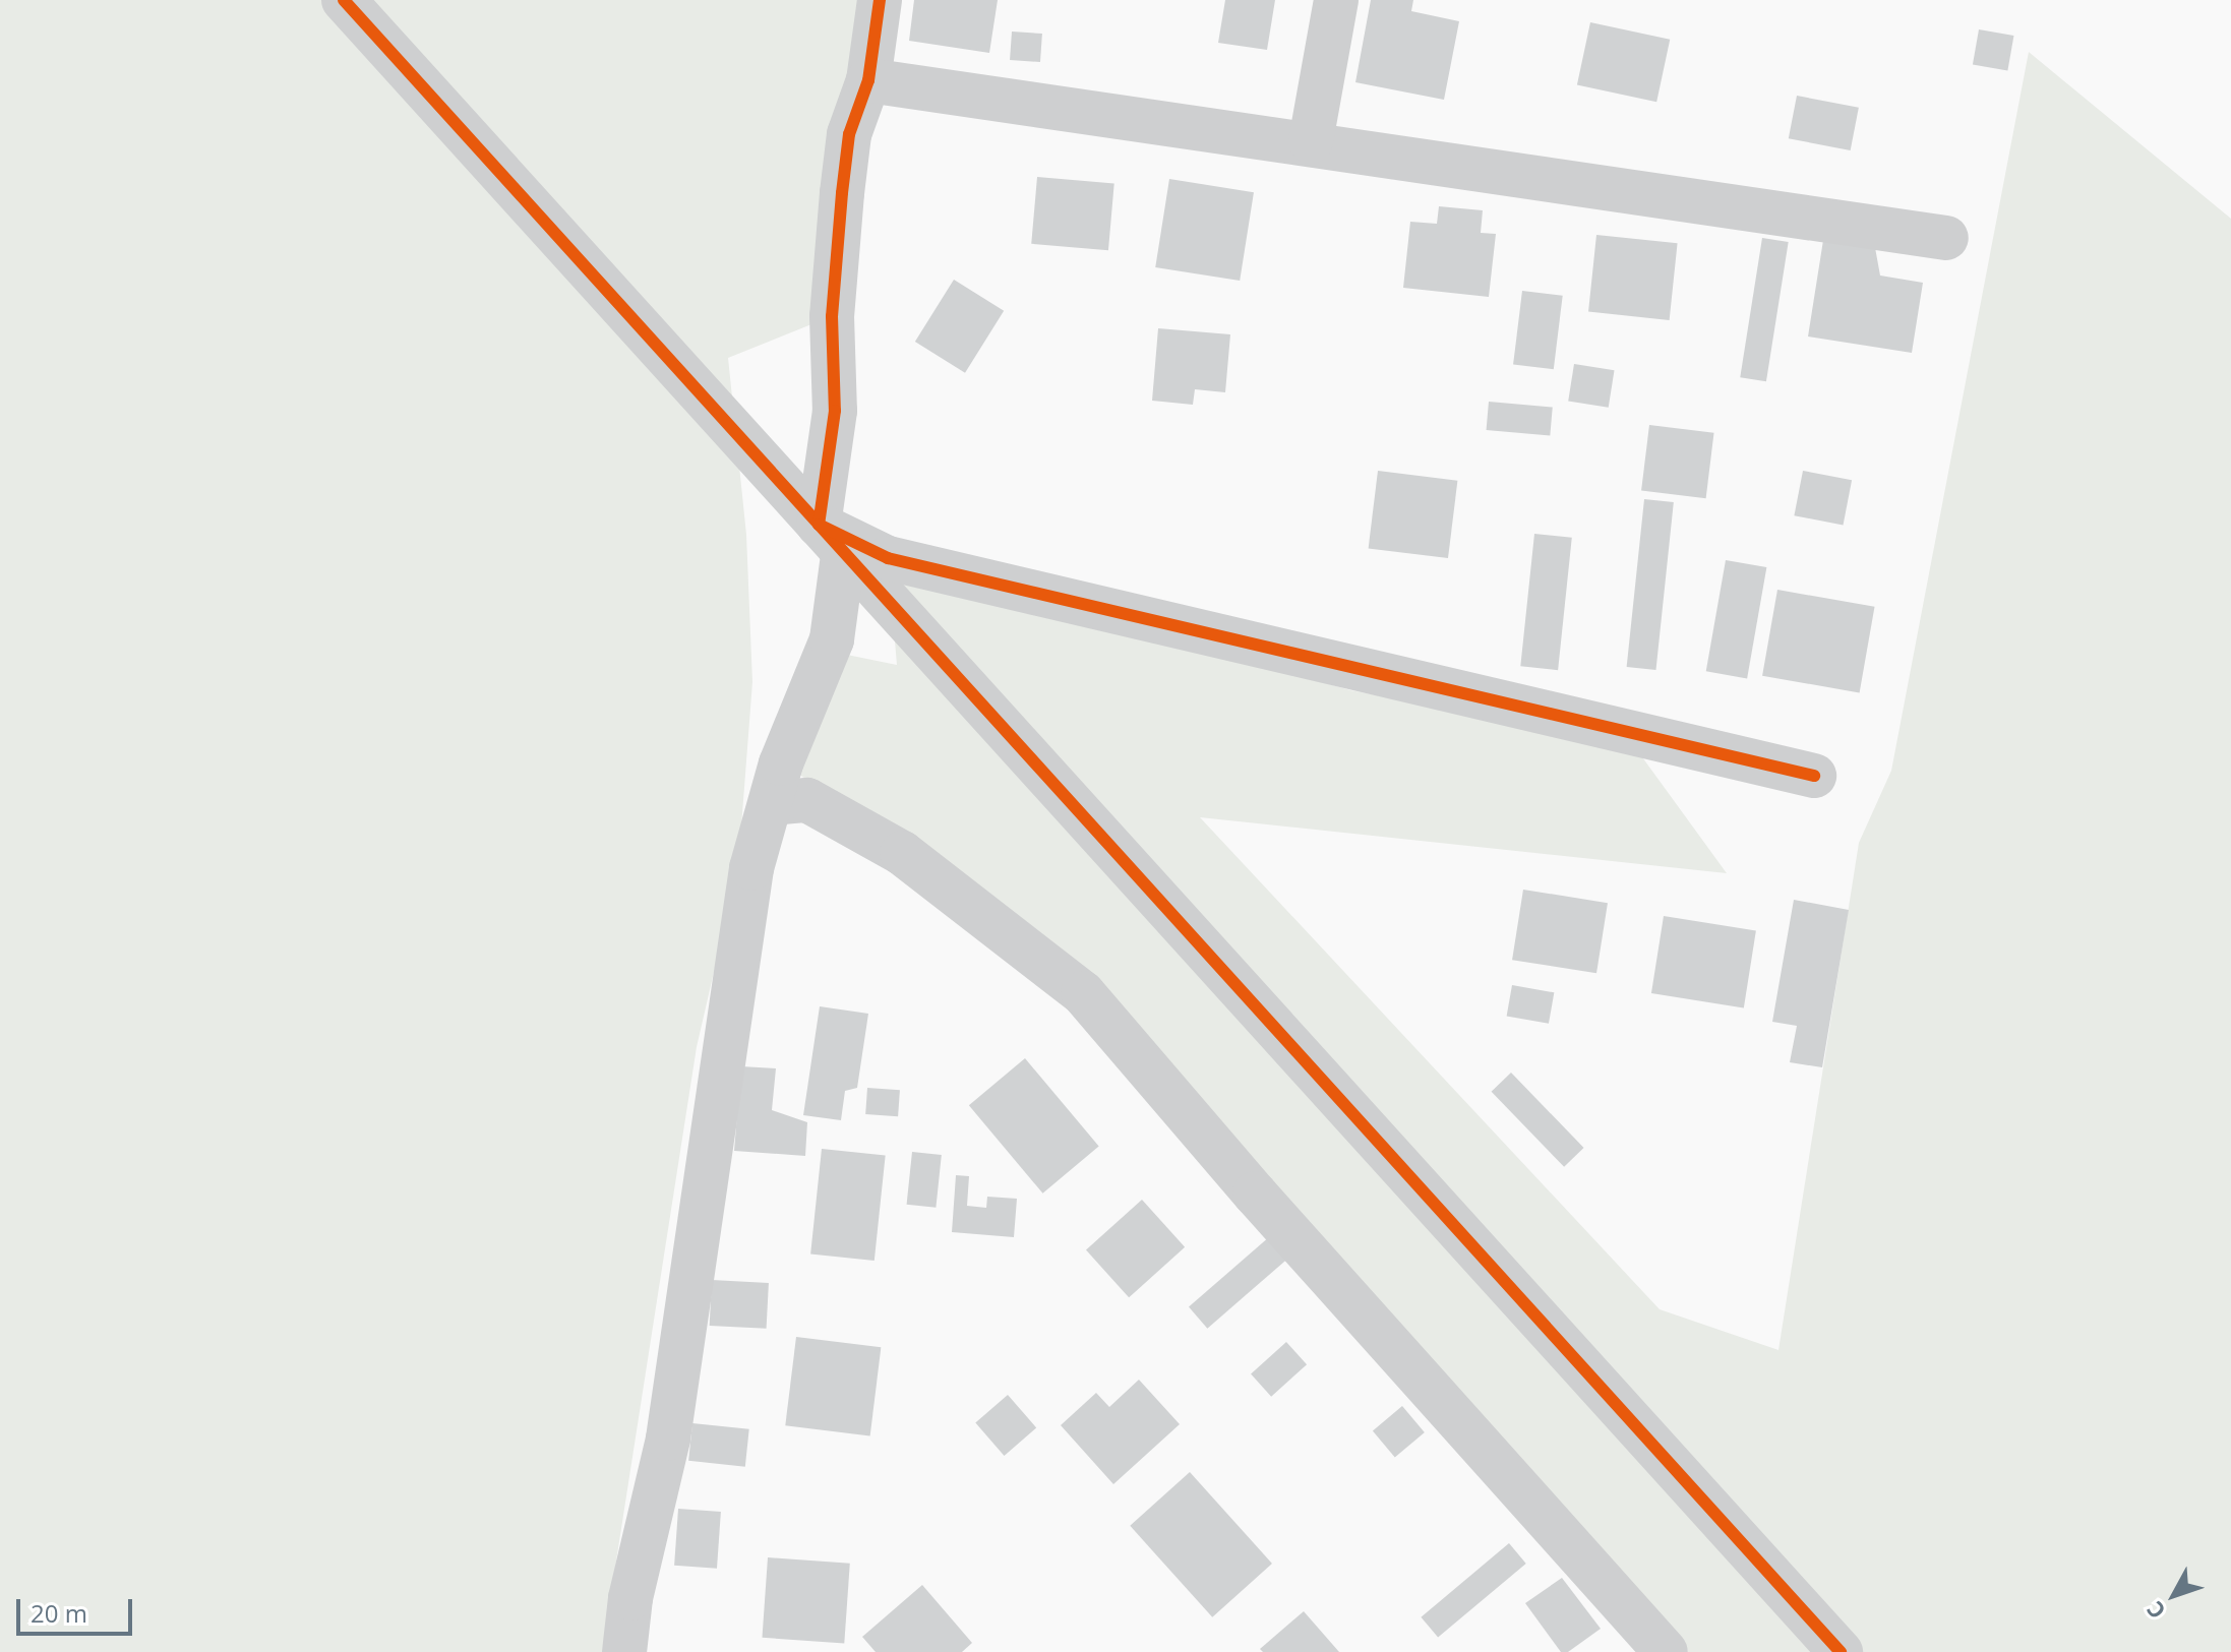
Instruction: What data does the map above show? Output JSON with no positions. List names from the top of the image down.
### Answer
{
  "scale_bar": "20 m",
  "north": "bottom left"
}
